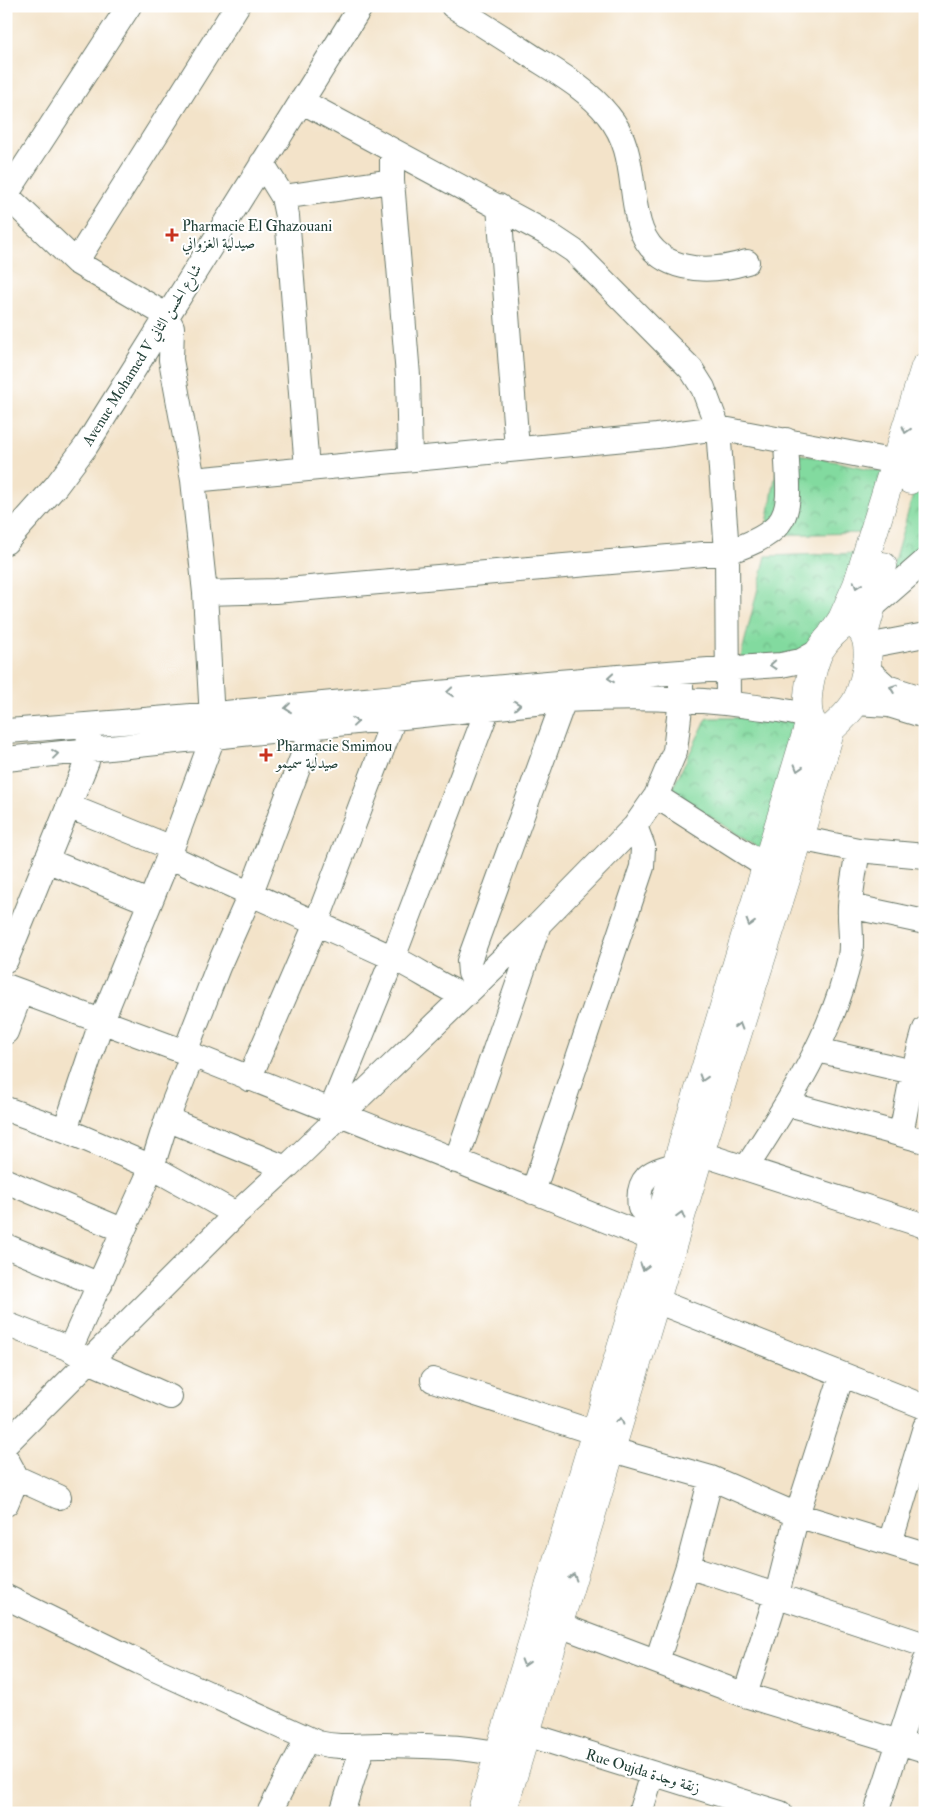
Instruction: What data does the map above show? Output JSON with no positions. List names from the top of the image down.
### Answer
{
  "streets": {
    "street": ["Avenue Mohamed V شارع الحسن الثاني", "Rue Oujda زنقة وجدة"]
  },
  "places": {
    "health": ["Pharmacie El Ghazouani صيدلية الغزواني", "Pharmacie Smimou صيدلية سميمو"]
  }
}
